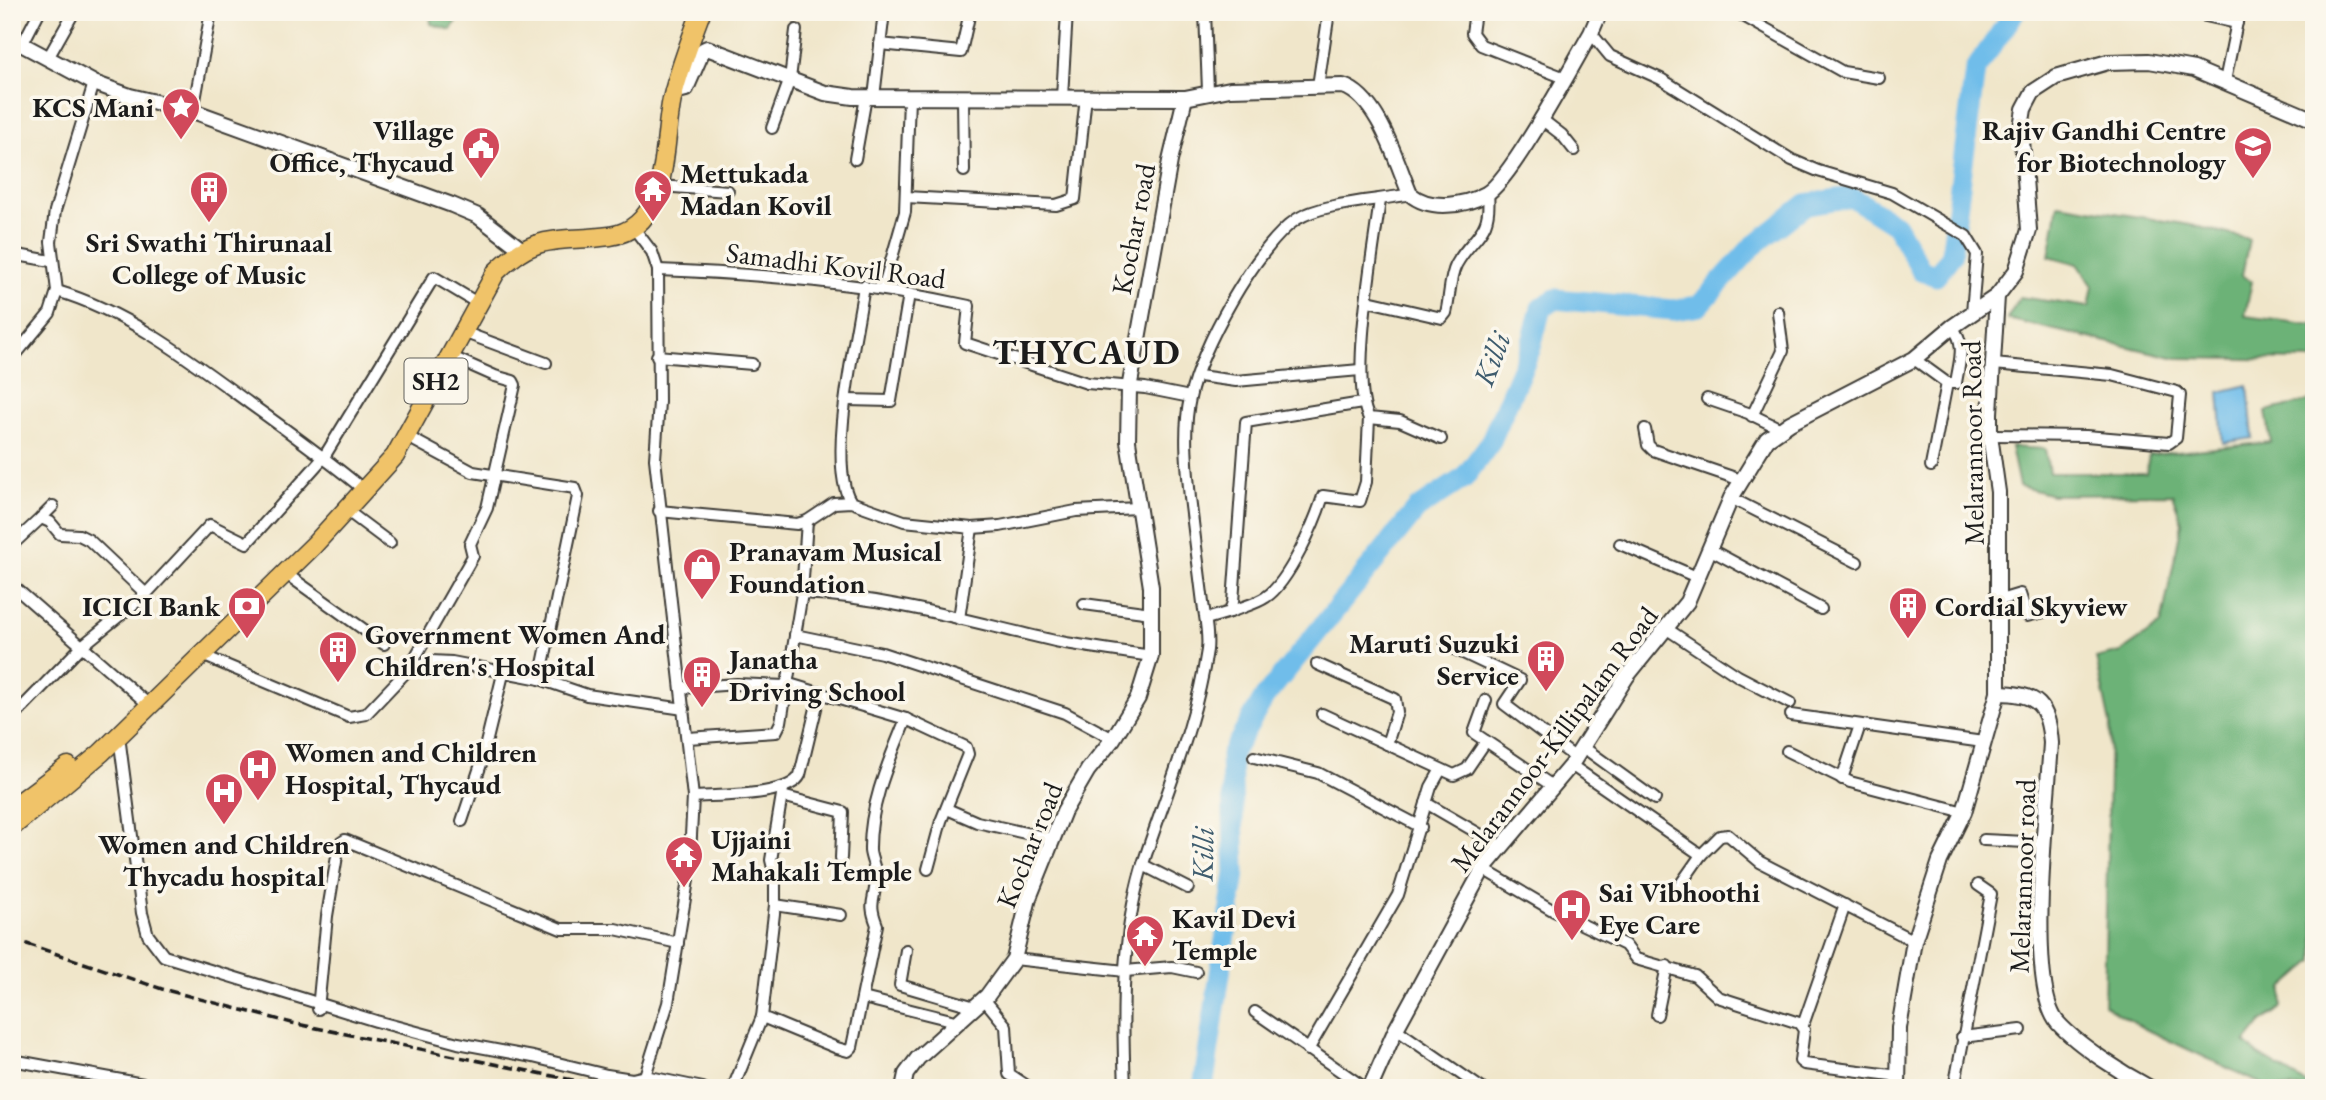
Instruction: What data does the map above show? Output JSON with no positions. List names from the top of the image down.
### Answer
{
  "streets": {
    "main road": ["SH2"],
    "street": [
      "Kochar road",
      "Samadhi Kovil Road",
      "Melarannoor Road",
      "Melarannoor-Killipalam Road",
      "Melarannoor road"
    ]
  },
  "crossings": [
    ["Kochar road", "Samadhi Kovil Road"],
    ["Melarannoor Road", "Melarannoor-Killipalam Road"],
    ["Melarannoor Road", "Melarannoor road"]
  ],
  "districts": ["THYCAUD"],
  "water": ["Killi"],
  "places": {
    "place": ["KCS Mani"],
    "public building": ["Village Office, Thycaud"],
    "school or university": ["Rajiv Gandhi Centre for Biotechnology"],
    "temple": ["Mettukada Madan Kovil", "Ujjaini Mahakali Temple", "Kavil Devi Temple"],
    "building": [
      "Sri Swathi Thirunaal College of Music",
      "Cordial Skyview",
      "Government Women And Children's Hospital",
      "Maruti Suzuki Service",
      "Janatha Driving School"
    ],
    "shop": ["Pranavam Musical Foundation"],
    "bank": ["ICICI Bank"],
    "hospital": ["Women and Children Hospital, Thycaud", "Women and Children Thycadu hospital", "Sai Vibhoothi Eye Care"]
  }
}
